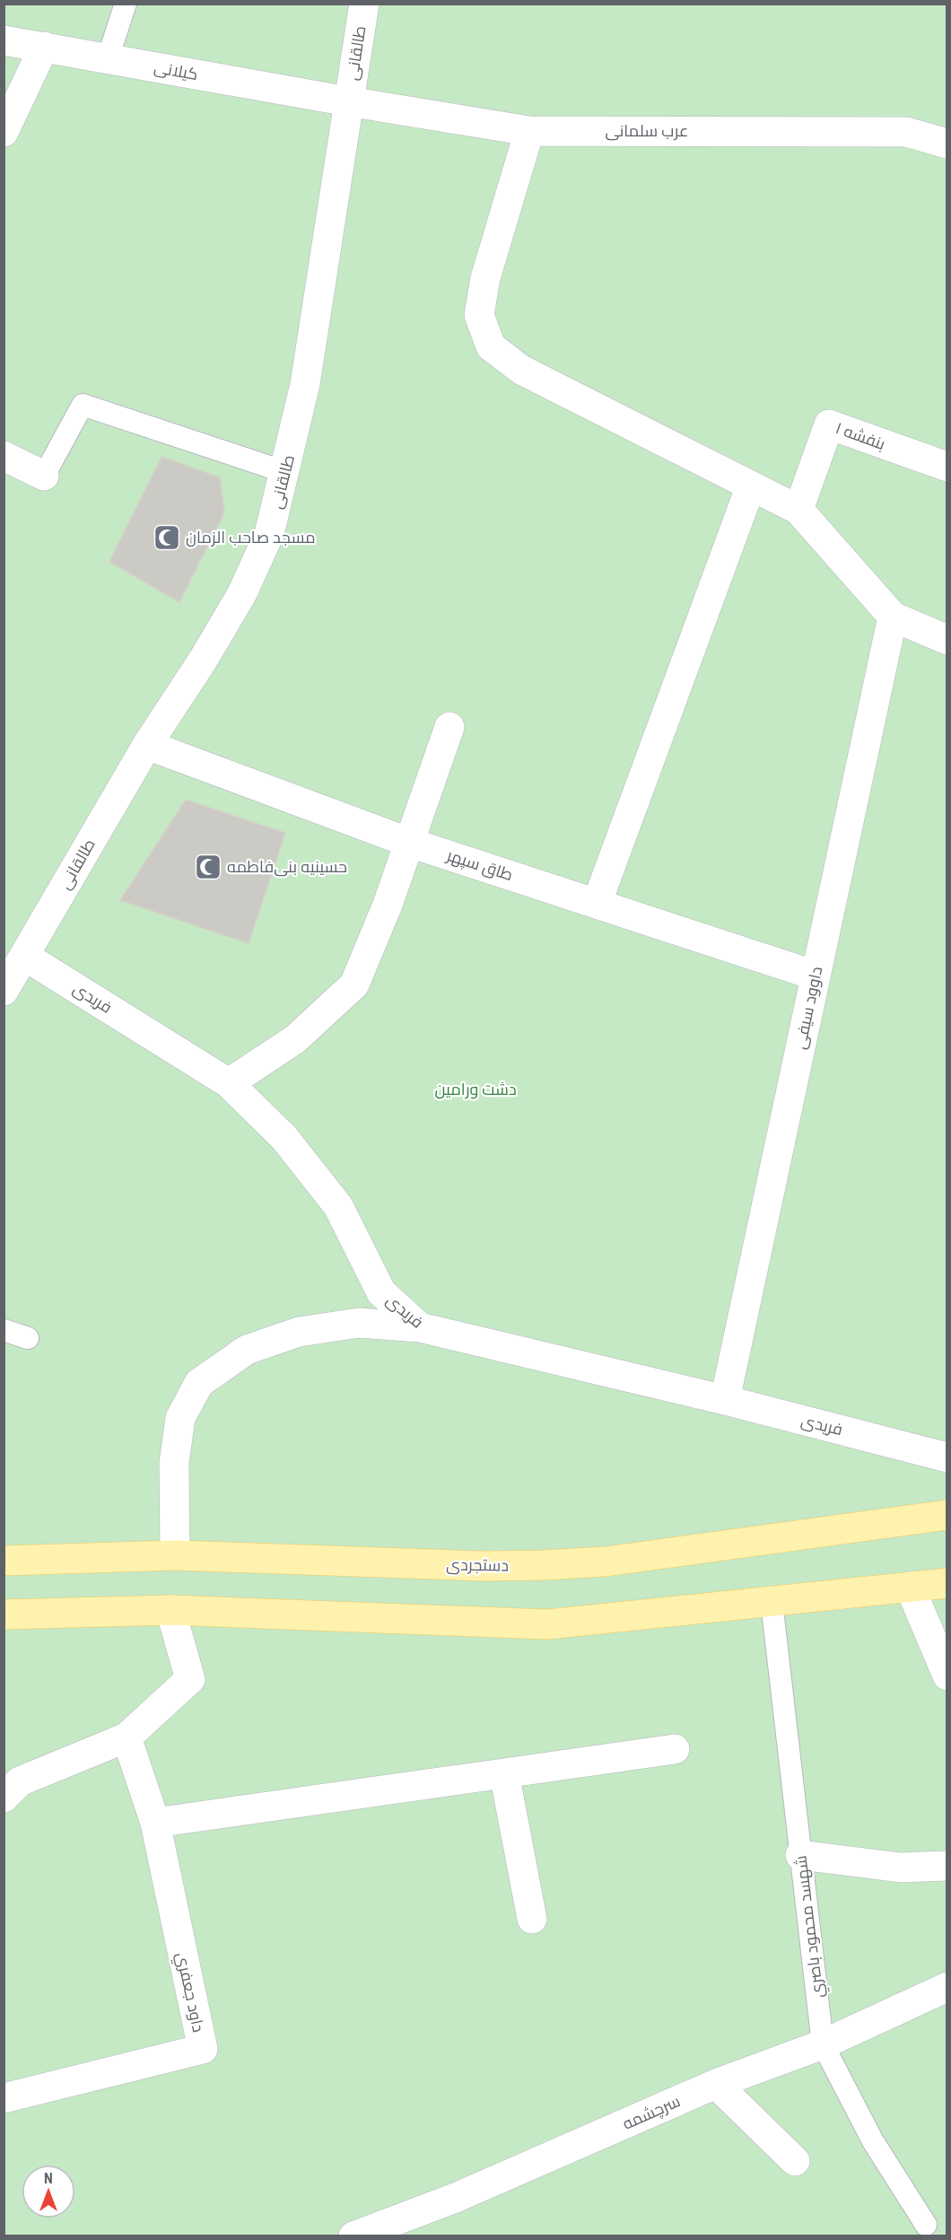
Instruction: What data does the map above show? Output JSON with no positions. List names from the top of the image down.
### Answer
{
  "streets": {
    "main road": ["دستجردی"],
    "street": [
      "طالقانی",
      "کیلانی",
      "عرب سلمانی",
      "بنفشه ۱",
      "طاق سپهر",
      "فریدی",
      "داوود سیفی",
      "داود جعفري",
      "سرچشمه"
    ],
    "lane": ["شهسد محمود باصري"]
  },
  "crossings": [
    ["طالقانی", "کیلانی"],
    ["طالقانی", "عرب سلمانی"],
    ["طالقانی", "طاق سپهر"],
    ["طالقانی", "فریدی"],
    ["کیلانی", "عرب سلمانی"],
    ["طاق سپهر", "داوود سیفی"],
    ["فریدی", "داوود سیفی"],
    ["شهسد محمود باصري", "سرچشمه"]
  ],
  "parks": ["دشت ورامین"],
  "places": {
    "mosque": ["مسجد صاحب الزمان", "حسینیه بنی‌فاطمه"]
  },
  "north": "top"
}
